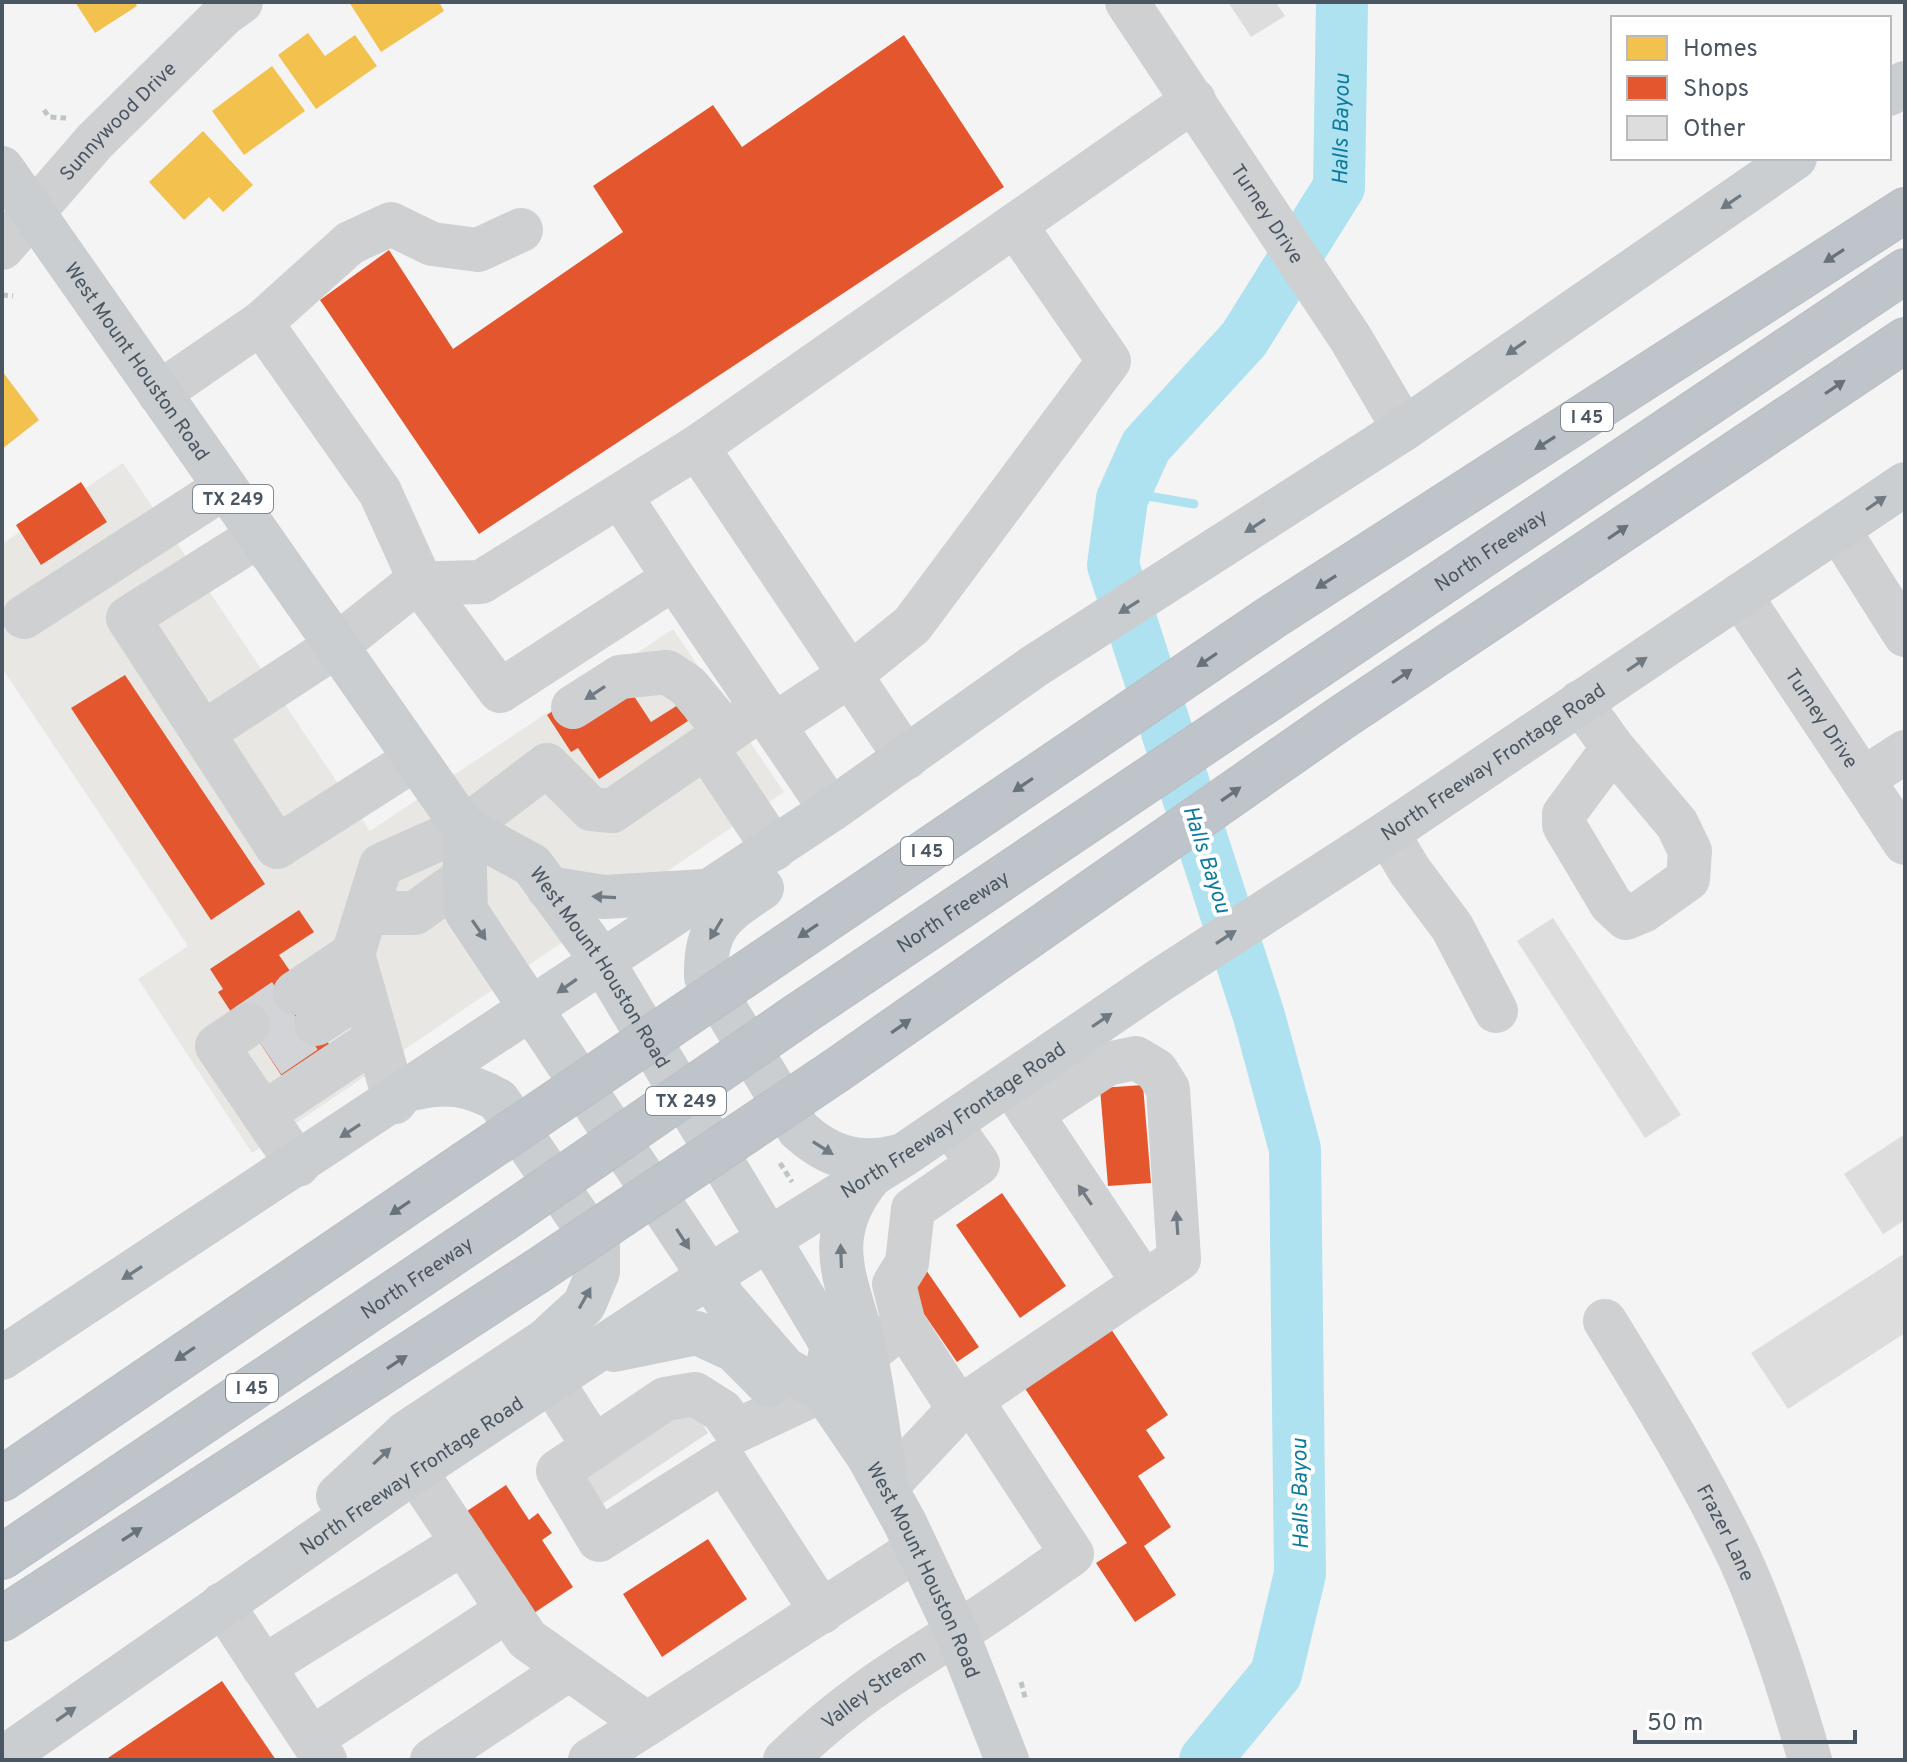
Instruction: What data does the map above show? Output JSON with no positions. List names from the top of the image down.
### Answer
{
  "streets": {
    "highway": ["I 45", "North Freeway"],
    "main road": ["West Mount Houston Road", "TX 249", "North Freeway Frontage Road"],
    "street": [
      "Sunnywood Drive",
      "Turney Drive",
      "Frazer Lane",
      "Valley Stream"
    ]
  },
  "crossings": [
    ["Sunnywood Drive", "West Mount Houston Road"],
    ["Turney Drive", "North Freeway Frontage Road"],
    ["West Mount Houston Road", "North Freeway Frontage Road"],
    ["West Mount Houston Road", "Valley Stream"]
  ],
  "water": ["Halls Bayou"],
  "legend": ["Homes", "Shops", "Other"],
  "scale_bar": "50 m"
}
